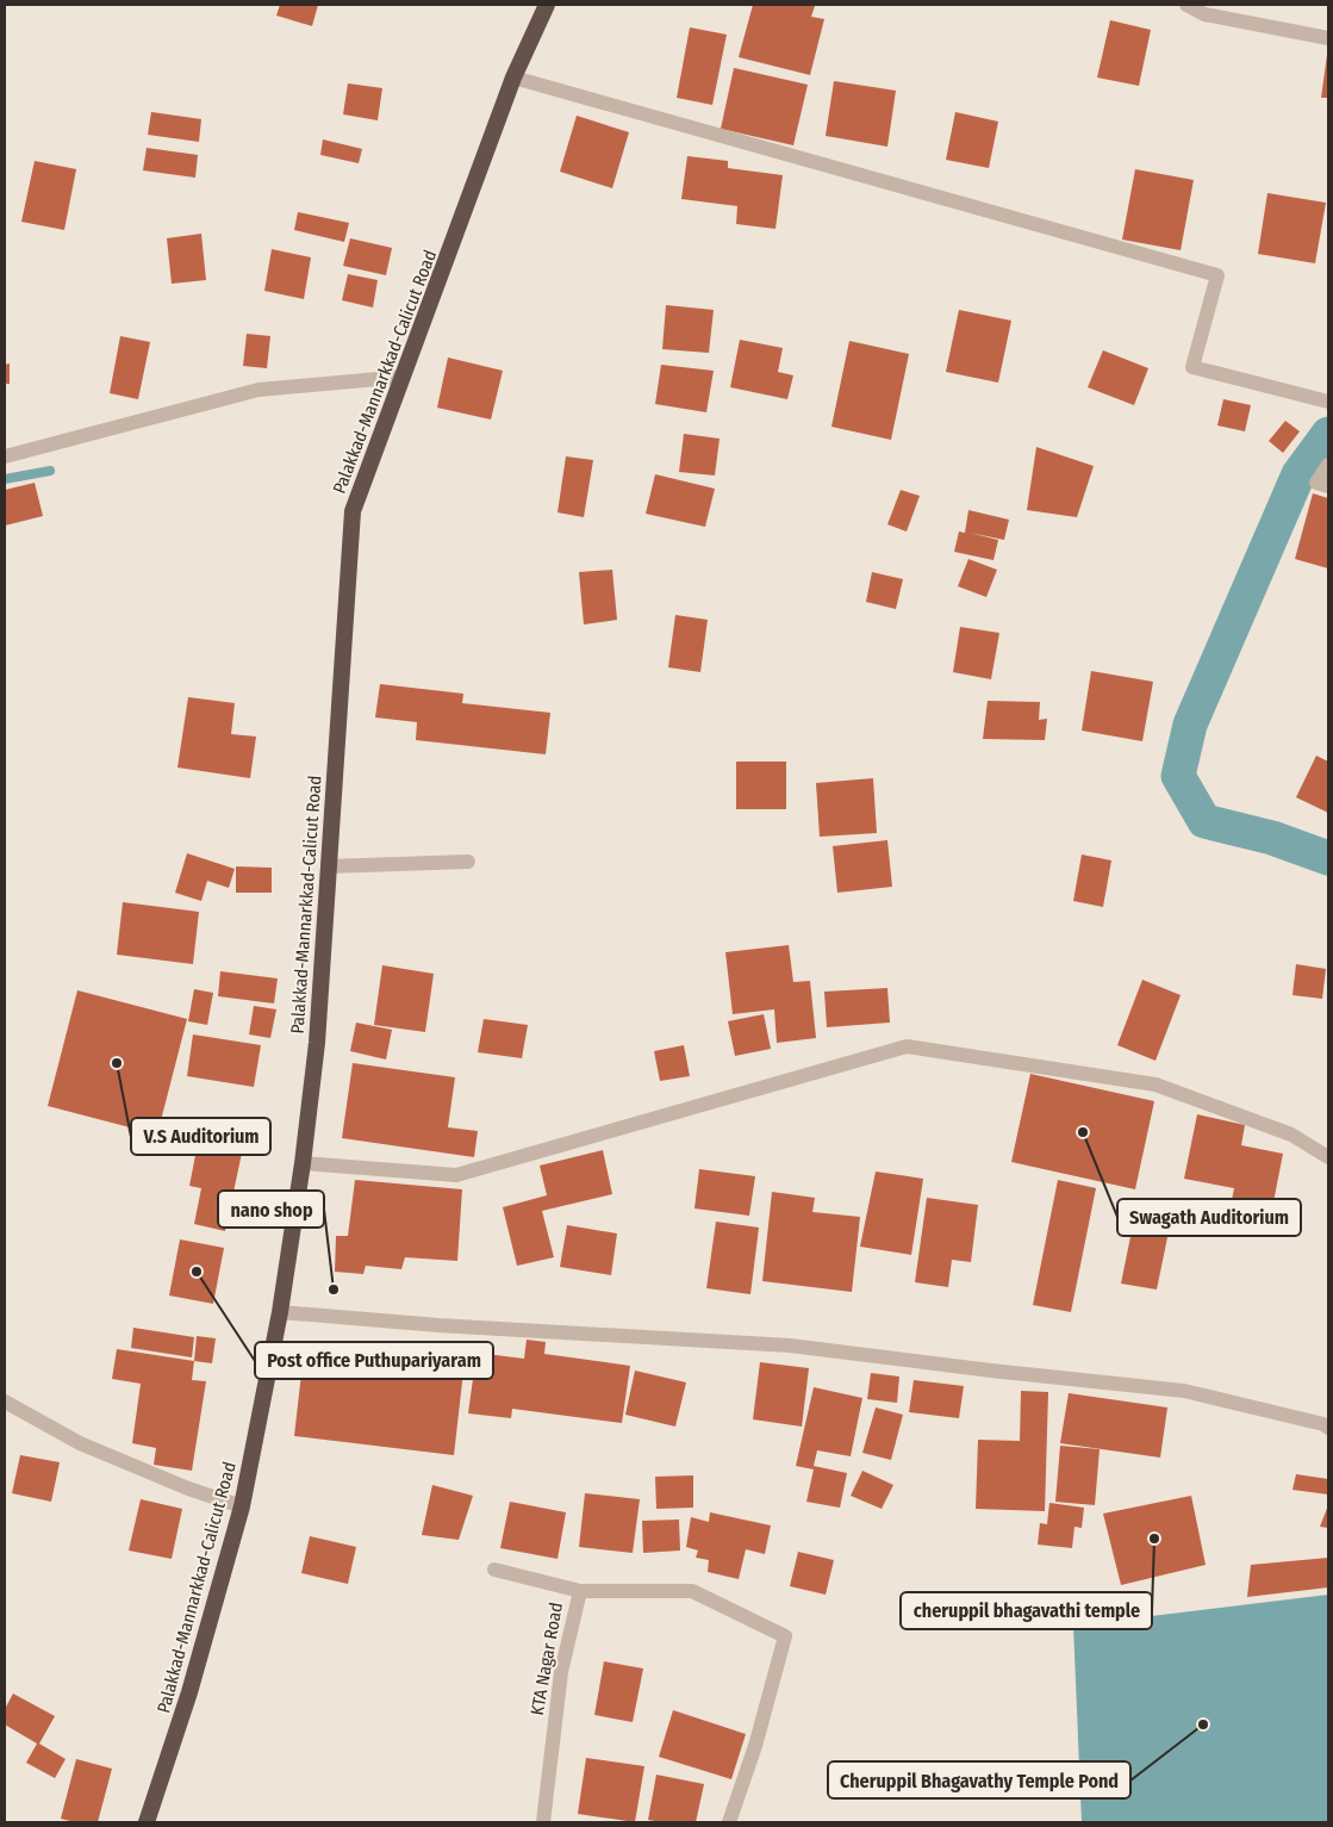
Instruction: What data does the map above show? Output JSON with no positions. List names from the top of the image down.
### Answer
{
  "streets": {
    "highway": ["Palakkad-Mannarkkad-Calicut Road"],
    "street": ["KTA Nagar Road"]
  },
  "places": [
    "V.S Auditorium",
    "Swagath Auditorium",
    "Post office Puthupariyaram",
    "nano shop",
    "cheruppil bhagavathi temple",
    "Cheruppil Bhagavathy Temple Pond"
  ]
}
